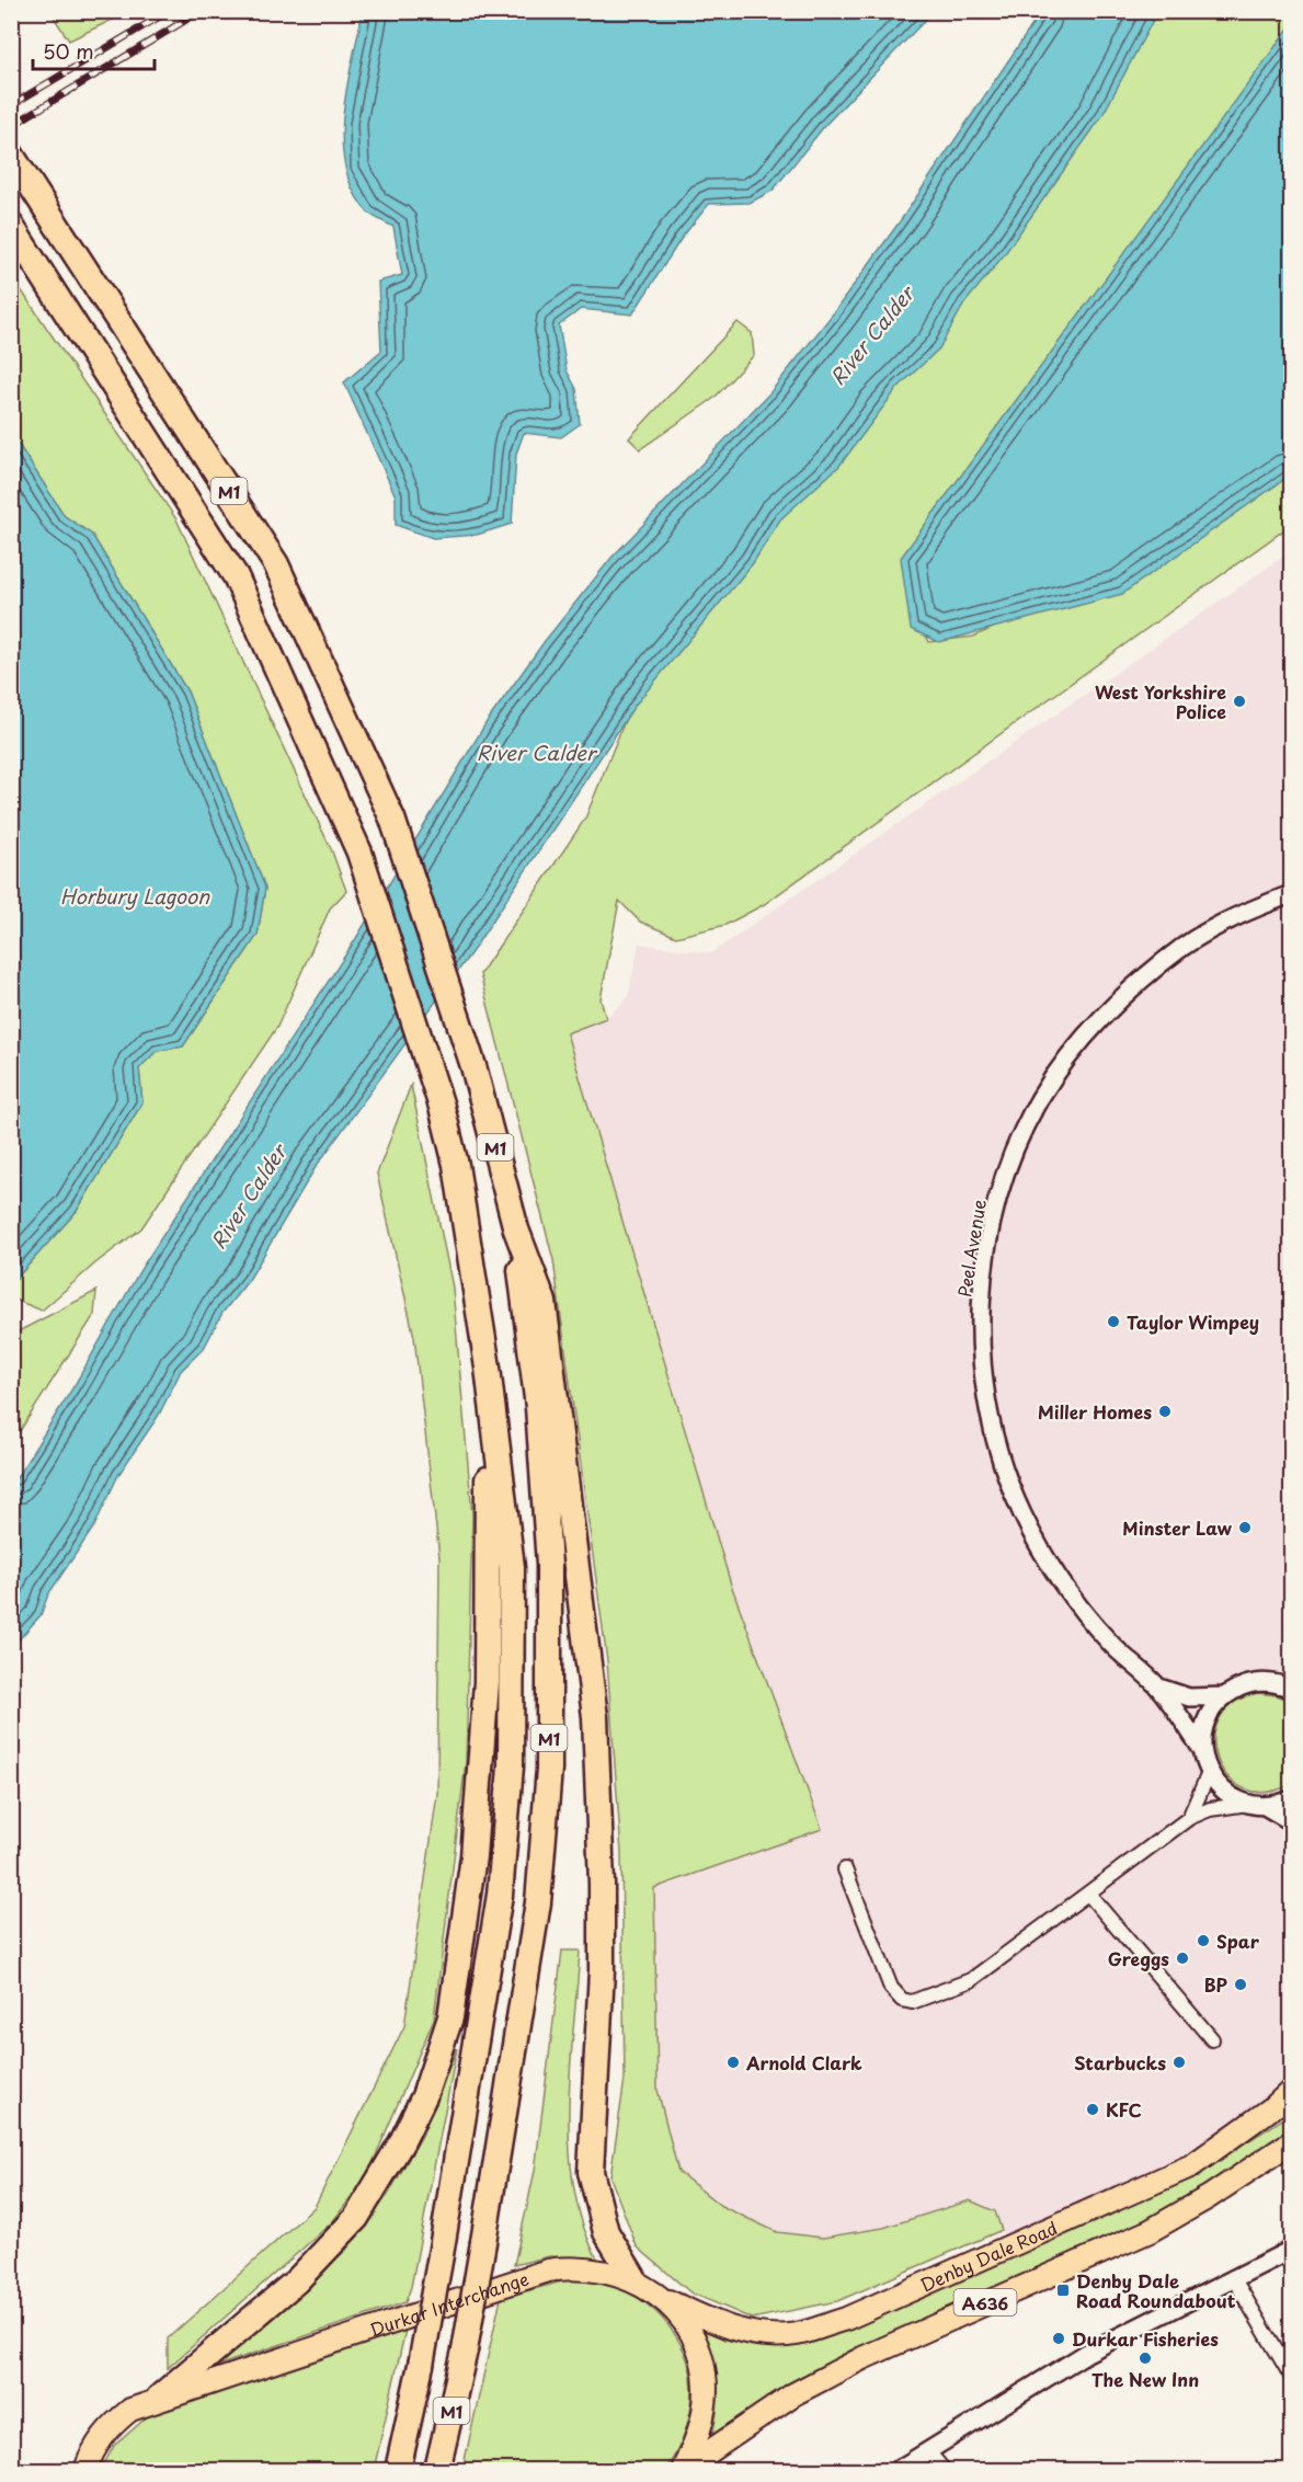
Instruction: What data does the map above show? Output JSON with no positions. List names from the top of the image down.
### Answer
{
  "streets": {
    "highway": ["M1"],
    "main road": ["Denby Dale Road", "A636", "Durkar Interchange"],
    "street": ["Peel Avenue"]
  },
  "crossings": [
    ["Denby Dale Road", "Durkar Interchange"],
    ["A636", "Durkar Interchange"]
  ],
  "water": ["River Calder", "Horbury Lagoon"],
  "places": {
    "other": [
      "West Yorkshire Police",
      "Taylor Wimpey",
      "Miller Homes",
      "Minster Law",
      "Spar",
      "Greggs",
      "BP",
      "Arnold Clark",
      "Starbucks",
      "KFC",
      "Durkar Fisheries",
      "The New Inn"
    ],
    "transit": ["Denby Dale Road Roundabout"]
  },
  "scale_bar": "50 m"
}
